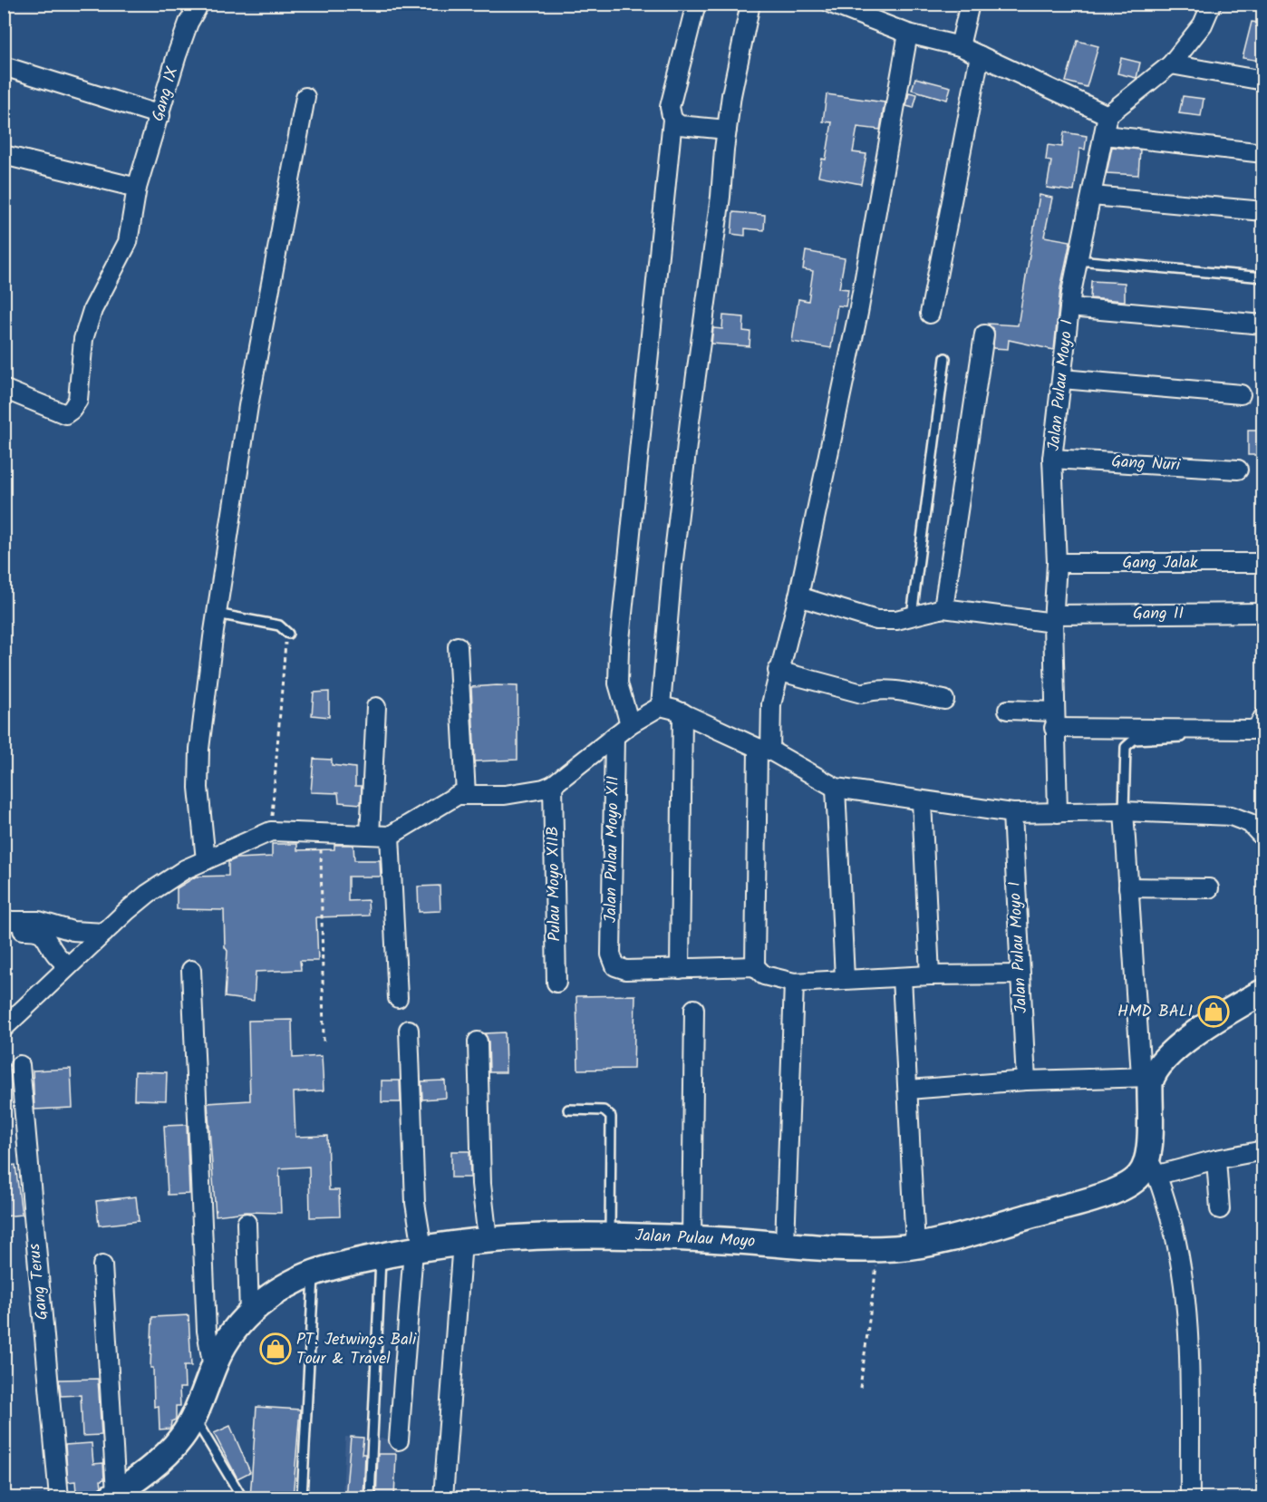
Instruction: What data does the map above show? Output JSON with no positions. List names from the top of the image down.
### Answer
{
  "streets": {
    "street": [
      "Gang IX",
      "Jalan Pulau Moyo I",
      "Gang Nuri",
      "Gang Jalak",
      "Gang II",
      "Jalan Pulau Moyo XII",
      "Pulau Moyo XIIB",
      "Jalan Pulau Moyo",
      "Gang Terus"
    ]
  },
  "crossings": [
    ["Jalan Pulau Moyo I", "Gang Nuri"],
    ["Jalan Pulau Moyo I", "Gang Jalak"],
    ["Jalan Pulau Moyo I", "Gang II"]
  ],
  "places": {
    "shop": ["HMD BALI", "PT. Jetwings Bali Tour & Travel"]
  }
}
